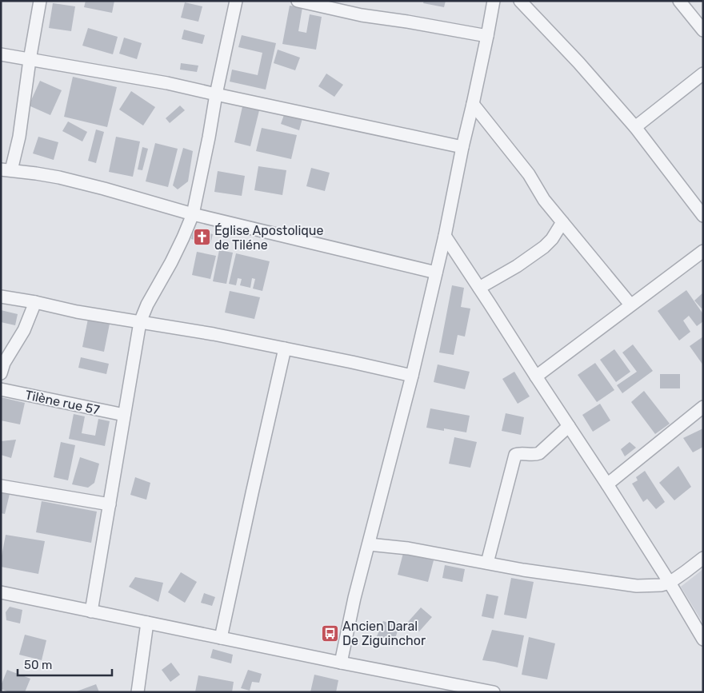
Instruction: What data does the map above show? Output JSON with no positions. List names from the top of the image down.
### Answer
{
  "streets": {
    "street": ["Tilène rue 57"]
  },
  "places": {
    "church": ["Église Apostolique de Tiléne"],
    "bus stop": ["Ancien Daral De Ziguinchor"]
  },
  "scale_bar": "50 m"
}
